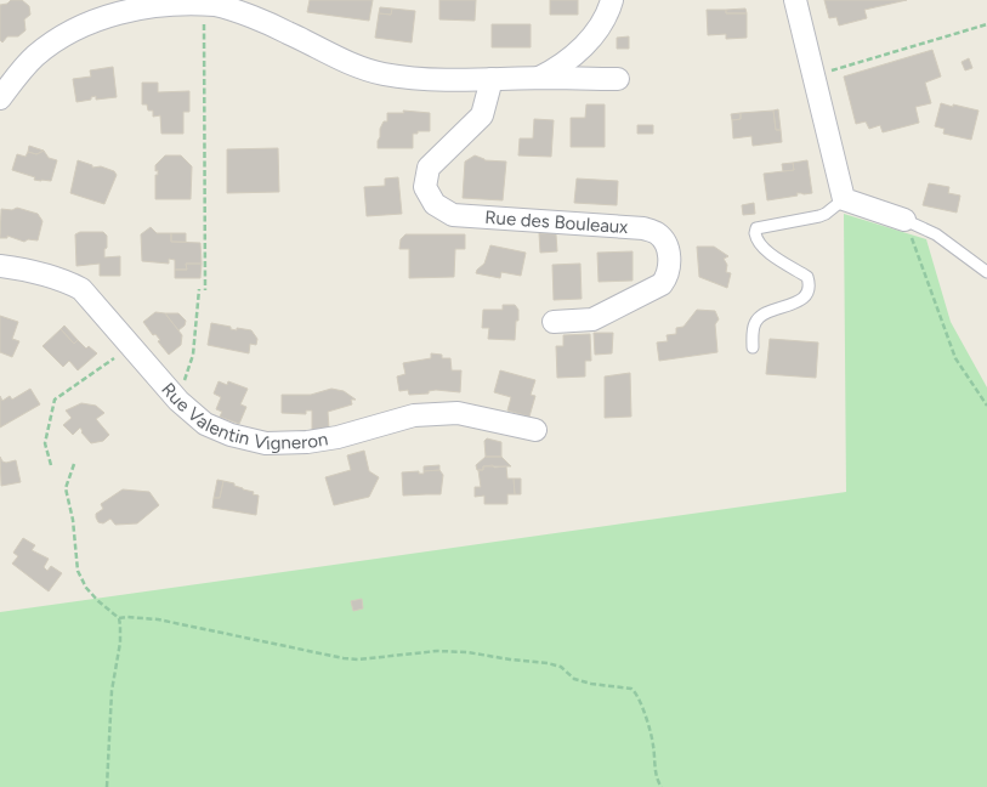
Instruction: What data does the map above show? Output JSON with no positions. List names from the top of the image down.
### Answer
{
  "streets": {
    "street": ["Rue des Bouleaux", "Rue Valentin Vigneron"]
  }
}
